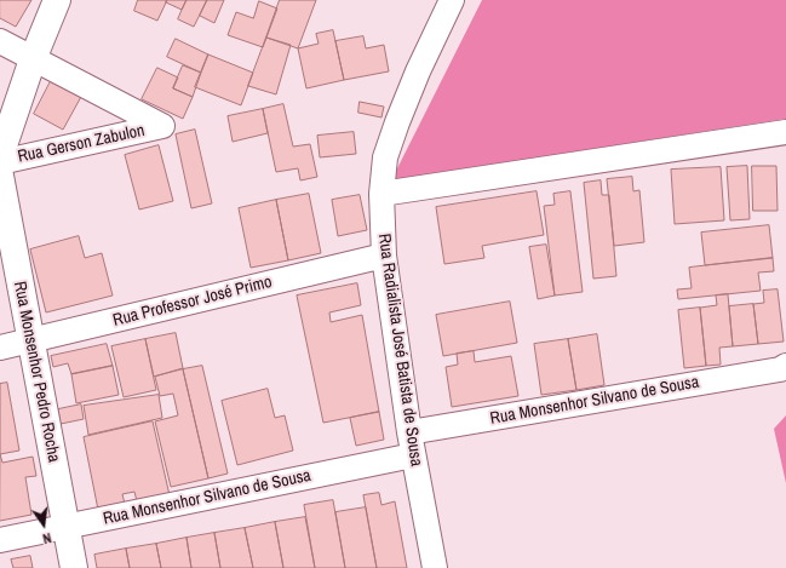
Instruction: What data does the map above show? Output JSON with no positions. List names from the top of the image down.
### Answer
{
  "streets": {
    "street": [
      "Rua Gerson Zabulon",
      "Rua Professor José Primo",
      "Rua Radialista José Batista de Sousa",
      "Rua Monsenhor Pedro Rocha",
      "Rua Monsenhor Silvano de Sousa"
    ]
  },
  "crossings": [
    ["Rua Professor José Primo", "Rua Radialista José Batista de Sousa"],
    ["Rua Professor José Primo", "Rua Monsenhor Pedro Rocha"],
    ["Rua Radialista José Batista de Sousa", "Rua Monsenhor Silvano de Sousa"],
    ["Rua Monsenhor Pedro Rocha", "Rua Monsenhor Silvano de Sousa"]
  ],
  "north": "bottom"
}
